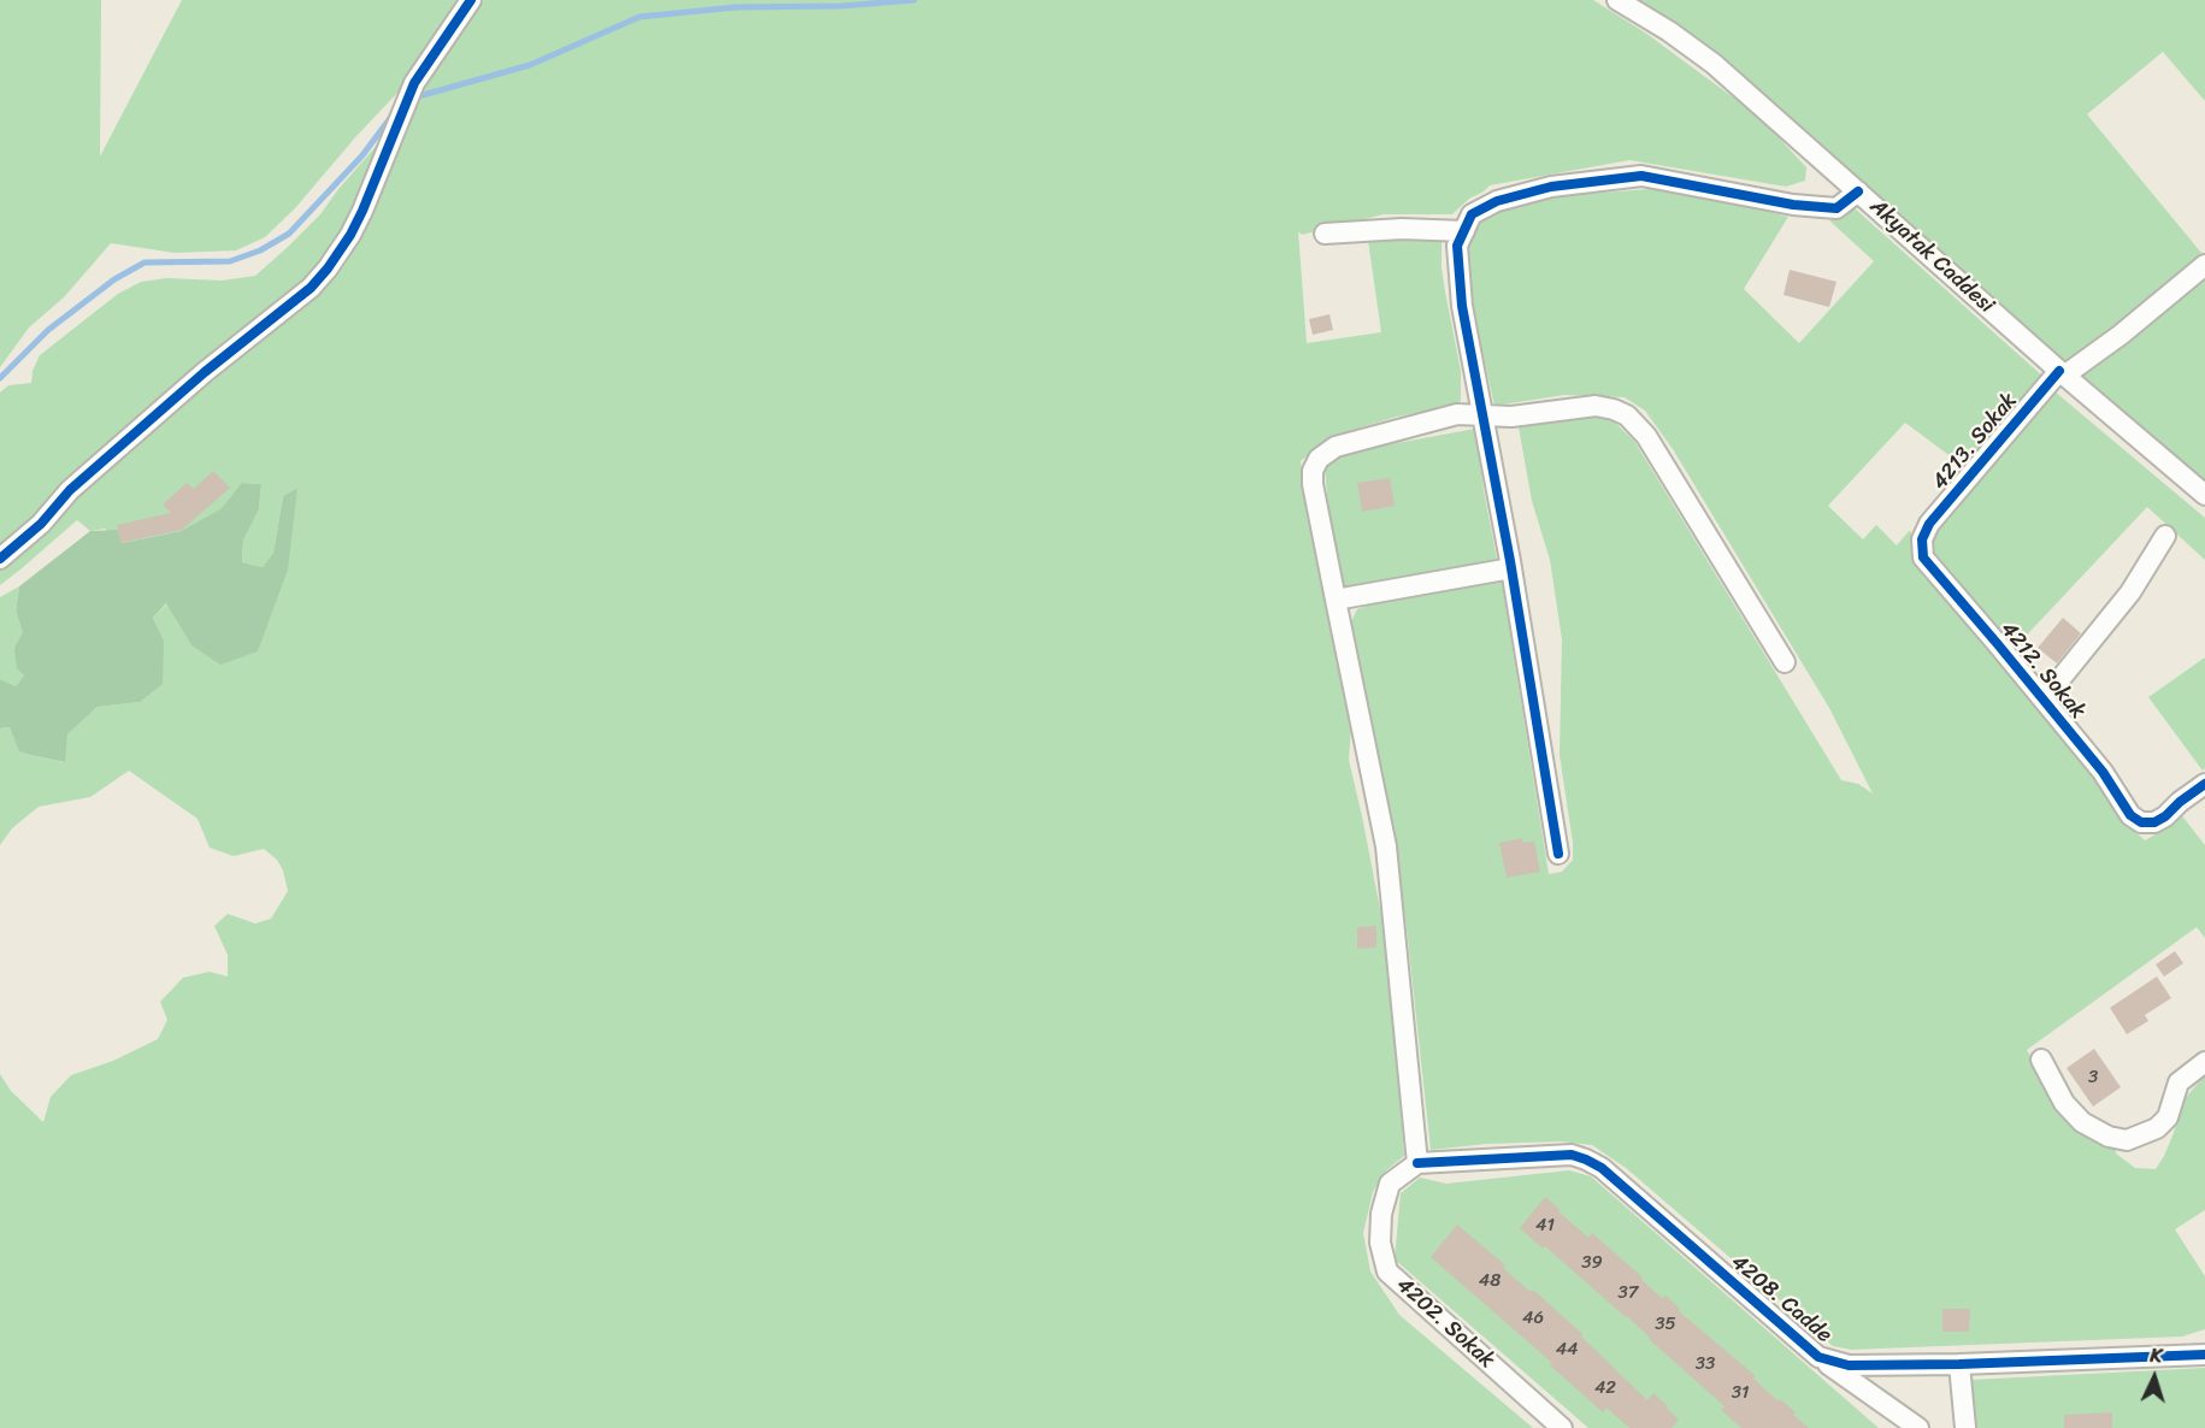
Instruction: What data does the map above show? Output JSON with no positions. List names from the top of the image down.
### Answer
{
  "streets": {
    "street": [
      "Akyatak Caddesi",
      "4213. Sokak",
      "4212. Sokak",
      "4208. Cadde",
      "4202. Sokak"
    ]
  },
  "crossings": [
    ["Akyatak Caddesi", "4213. Sokak"],
    ["4213. Sokak", "4212. Sokak"],
    ["4208. Cadde", "4202. Sokak"]
  ],
  "house_numbers": [
    "3",
    "41",
    "39",
    "48",
    "37",
    "46",
    "35",
    "44",
    "33",
    "42",
    "31"
  ],
  "north": "top"
}
